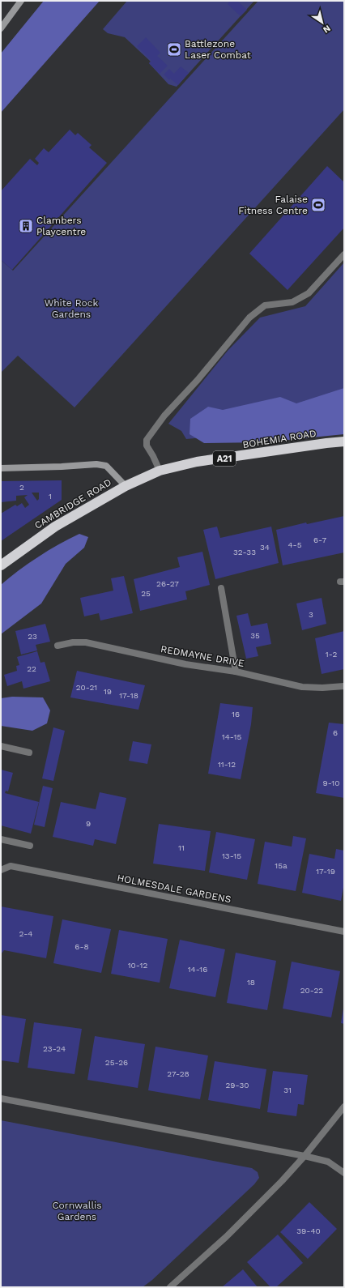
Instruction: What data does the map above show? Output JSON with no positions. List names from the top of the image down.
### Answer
{
  "streets": {
    "highway": ["BOHEMIA ROAD", "A21", "CAMBRIDGE ROAD"],
    "street": ["REDMAYNE DRIVE", "HOLMESDALE GARDENS"]
  },
  "crossings": [
    ["BOHEMIA ROAD", "CAMBRIDGE ROAD"]
  ],
  "parks": ["White Rock Gardens", "Cornwallis Gardens"],
  "places": {
    "sports": ["Battlezone Laser Combat", "Falaise Fitness Centre"],
    "building": ["Clambers Playcentre"]
  },
  "house_numbers": [
    "2",
    "1",
    "6-7",
    "4-5",
    "34",
    "32-33",
    "26-27",
    "25",
    "3",
    "35",
    "23",
    "1-2",
    "22",
    "20-21",
    "19",
    "17-18",
    "16",
    "6",
    "14-15",
    "11-12",
    "9-10",
    "9",
    "11",
    "13-15",
    "15a",
    "17-19",
    "2-4",
    "6-8",
    "10-12",
    "14-16",
    "18",
    "20-22",
    "23-24",
    "25-26",
    "27-28",
    "29-30",
    "31",
    "39-40"
  ],
  "north": "bottom right"
}
